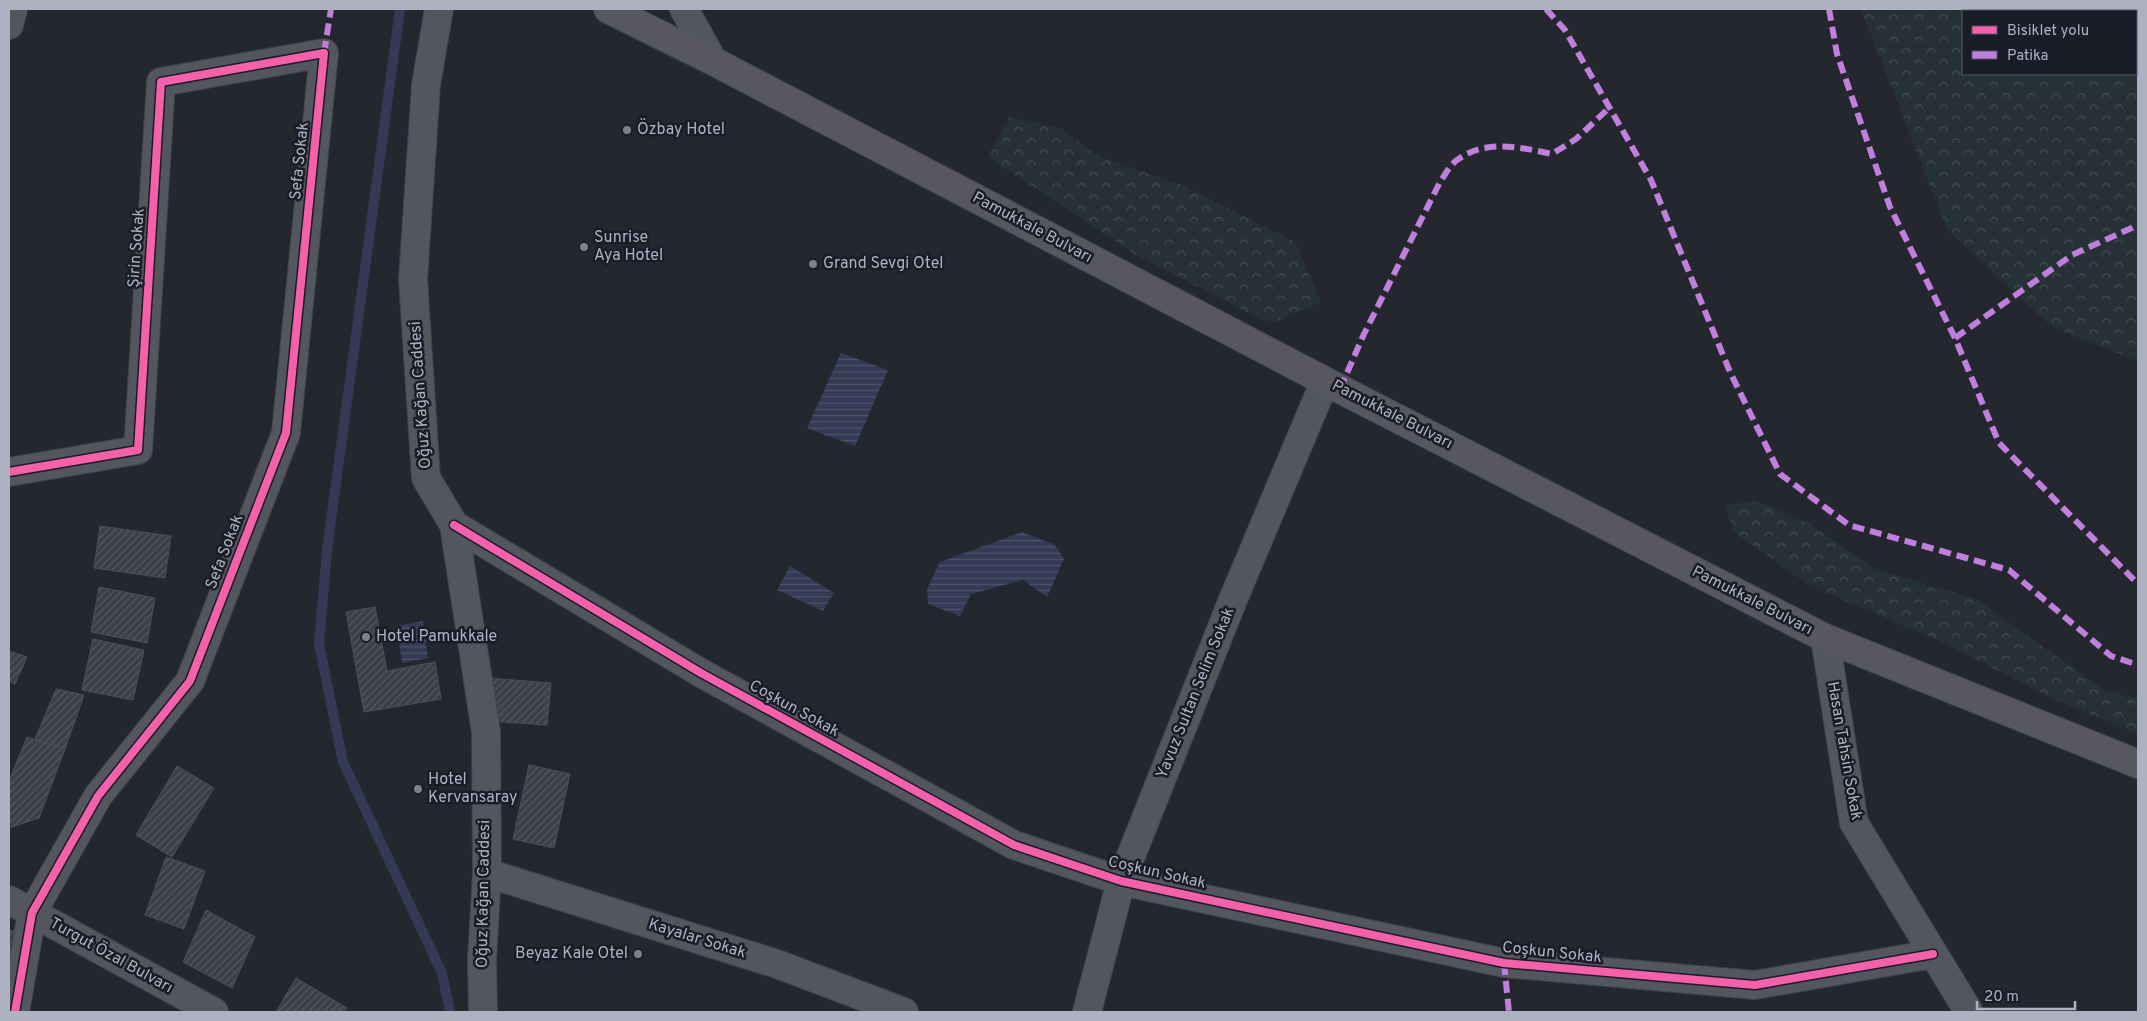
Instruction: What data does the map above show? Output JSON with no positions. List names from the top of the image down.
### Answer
{
  "streets": {
    "main road": ["Pamukkale Bulvarı"],
    "street": [
      "Sefa Sokak",
      "Şirin Sokak",
      "Oğuz Kağan Caddesi",
      "Yavuz Sultan Selim Sokak",
      "Coşkun Sokak",
      "Hasan Tahsin Sokak",
      "Kayalar Sokak",
      "Turgut Özal Bulvarı"
    ]
  },
  "crossings": [
    ["Sefa Sokak", "Şirin Sokak"],
    ["Sefa Sokak", "Turgut Özal Bulvarı"],
    ["Pamukkale Bulvarı", "Yavuz Sultan Selim Sokak"],
    ["Pamukkale Bulvarı", "Hasan Tahsin Sokak"],
    ["Oğuz Kağan Caddesi", "Coşkun Sokak"],
    ["Oğuz Kağan Caddesi", "Kayalar Sokak"],
    ["Yavuz Sultan Selim Sokak", "Coşkun Sokak"],
    ["Coşkun Sokak", "Hasan Tahsin Sokak"]
  ],
  "places": [
    "Özbay Hotel",
    "Sunrise Aya Hotel",
    "Grand Sevgi Otel",
    "Hotel Pamukkale",
    "Hotel Kervansaray",
    "Beyaz Kale Otel"
  ],
  "legend": ["Bisiklet yolu", "Patika"],
  "scale_bar": "20 m"
}
